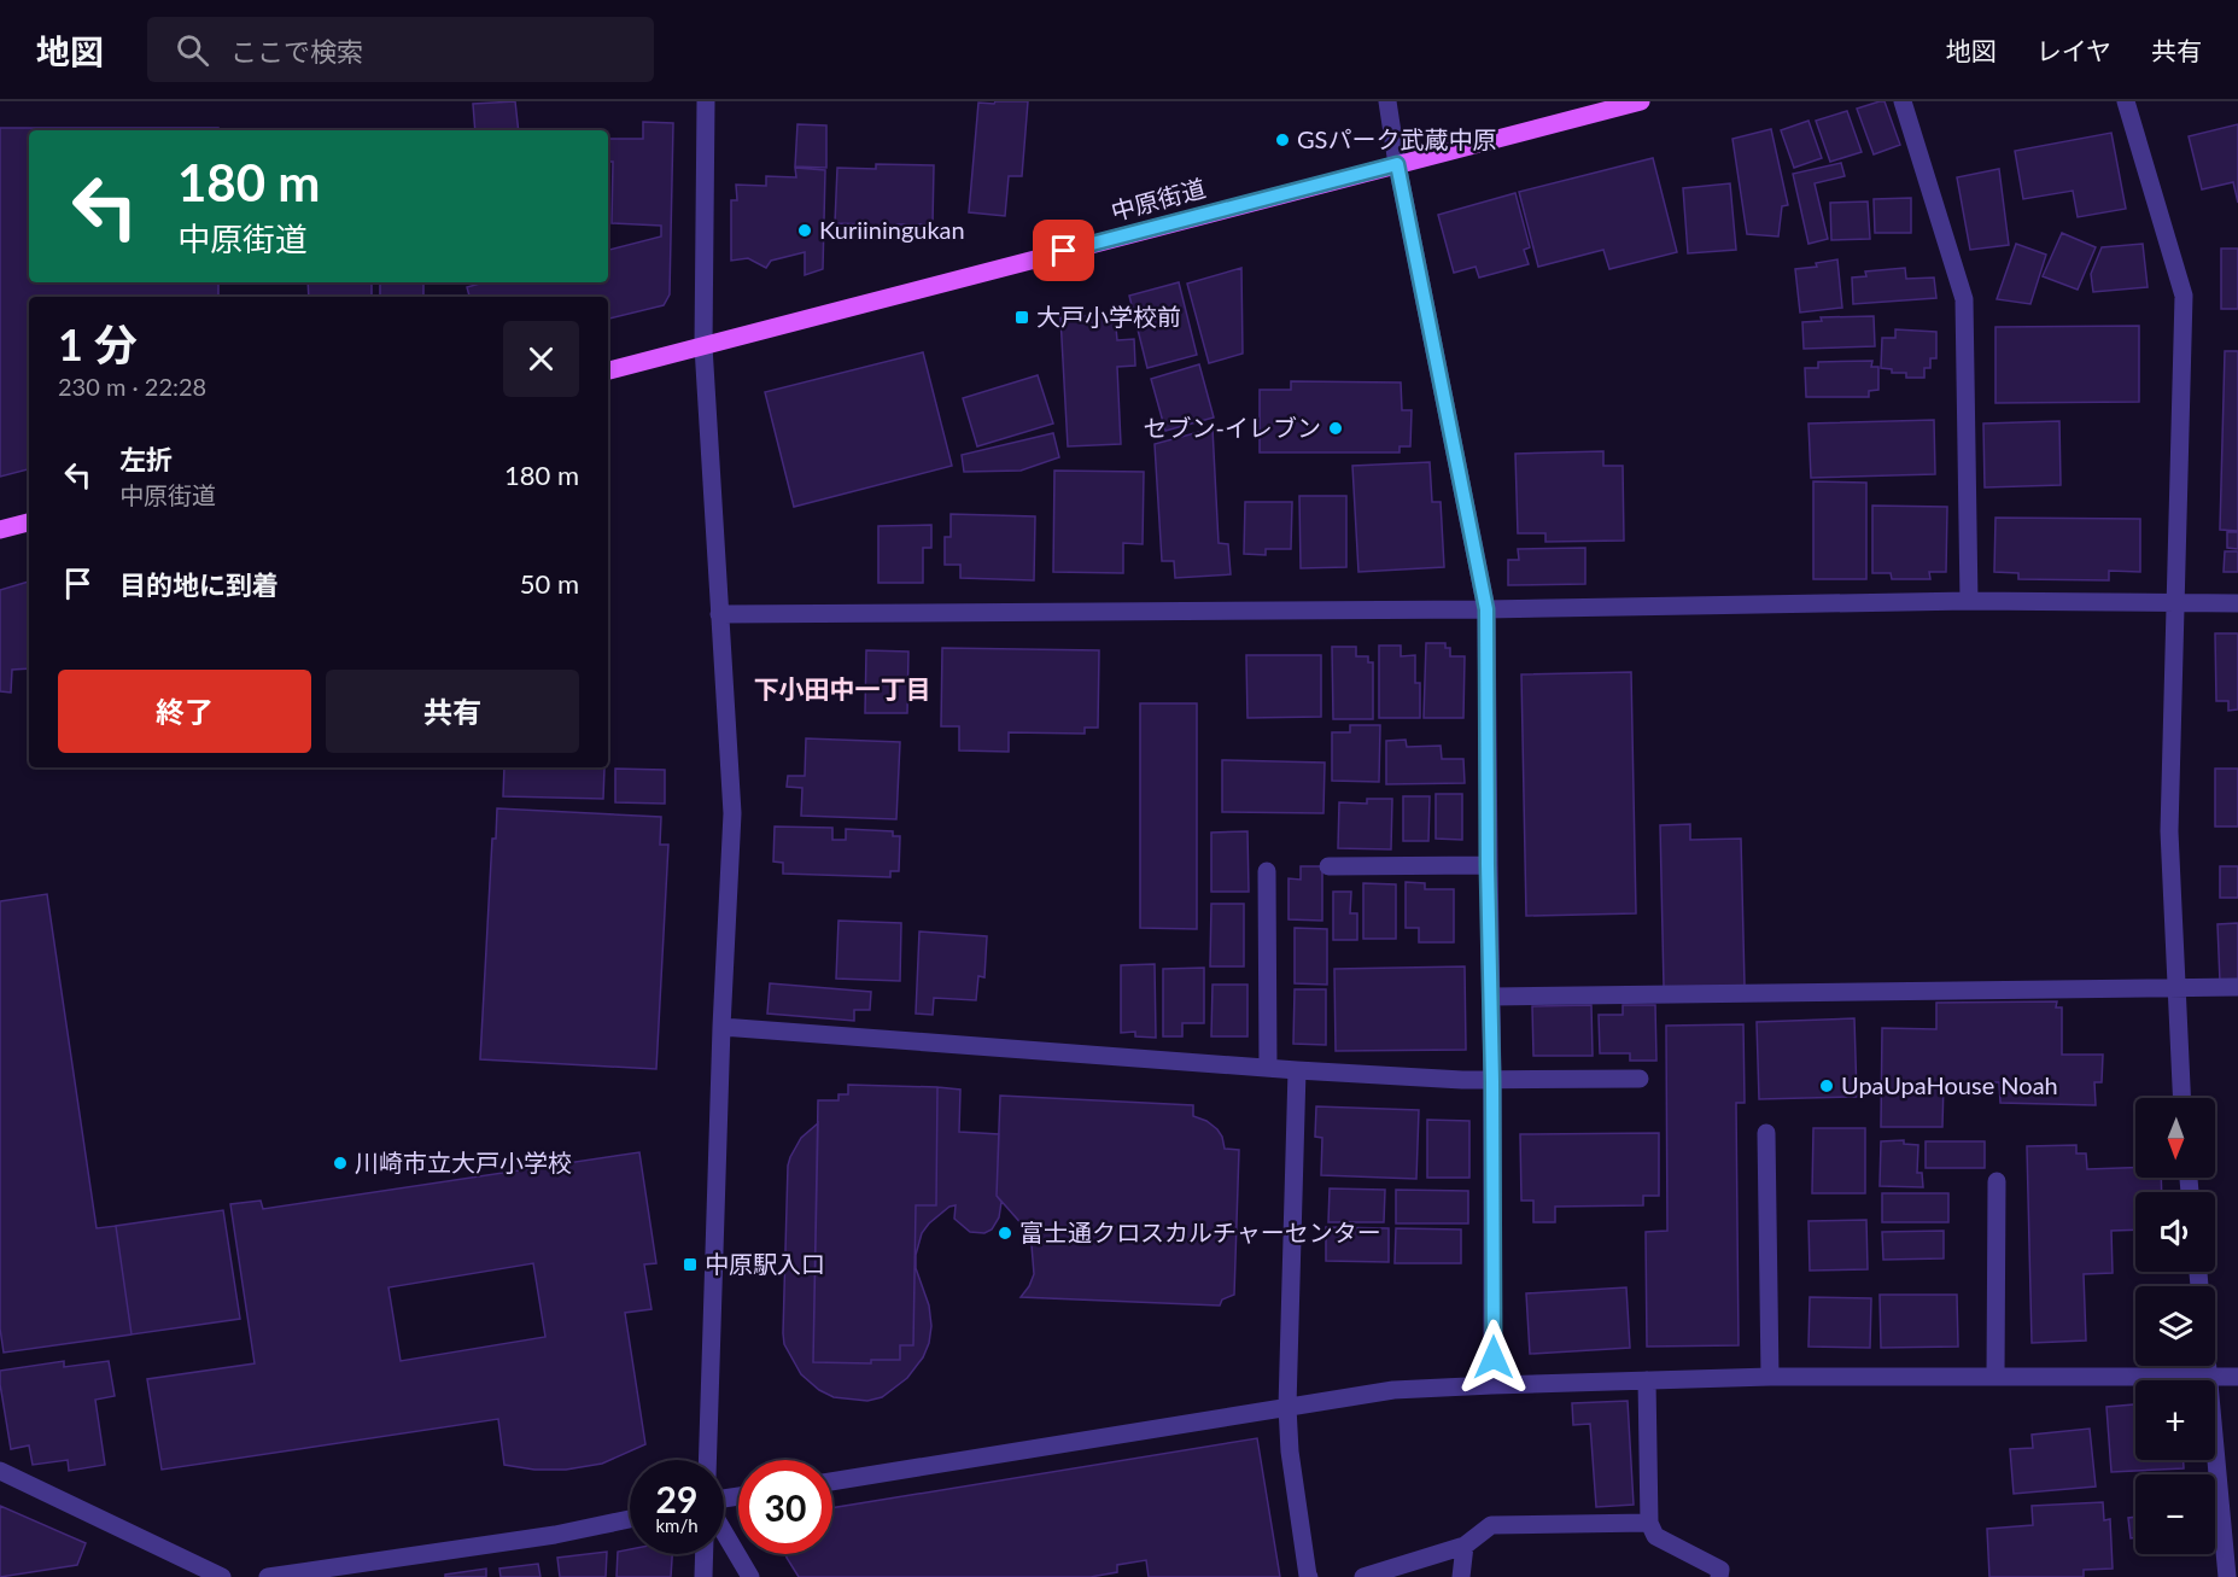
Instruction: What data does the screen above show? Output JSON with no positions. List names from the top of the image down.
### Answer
{
  "streets": {
    "main road": ["中原街道"]
  },
  "districts": ["下小田中一丁目"],
  "places": {
    "other": [
      "GSパーク武蔵中原",
      "Kuriiningukan",
      "セブン-イレブン",
      "UpaUpaHouse Noah",
      "川崎市立大戸小学校",
      "富士通クロスカルチャーセンター"
    ],
    "transit": ["大戸小学校前", "中原駅入口"]
  },
  "north": "bottom",
  "page": {
    "header": "地図",
    "search": "ここで検索",
    "nav": ["地図", "レイヤ", "共有"],
    "turn": ["180 m", "中原街道"],
    "heading": ["1 分", "230 m · 22:28"],
    "list": [
      {
        "name": "左折",
        "note": "中原街道",
        "value": "180 m"
      },
      {
        "name": "目的地に到着",
        "value": "50 m"
      }
    ],
    "buttons": ["終了", "共有"],
    "map_buttons": ["+", "−"],
    "speed": "29 km/h",
    "limit": "30"
  }
}
